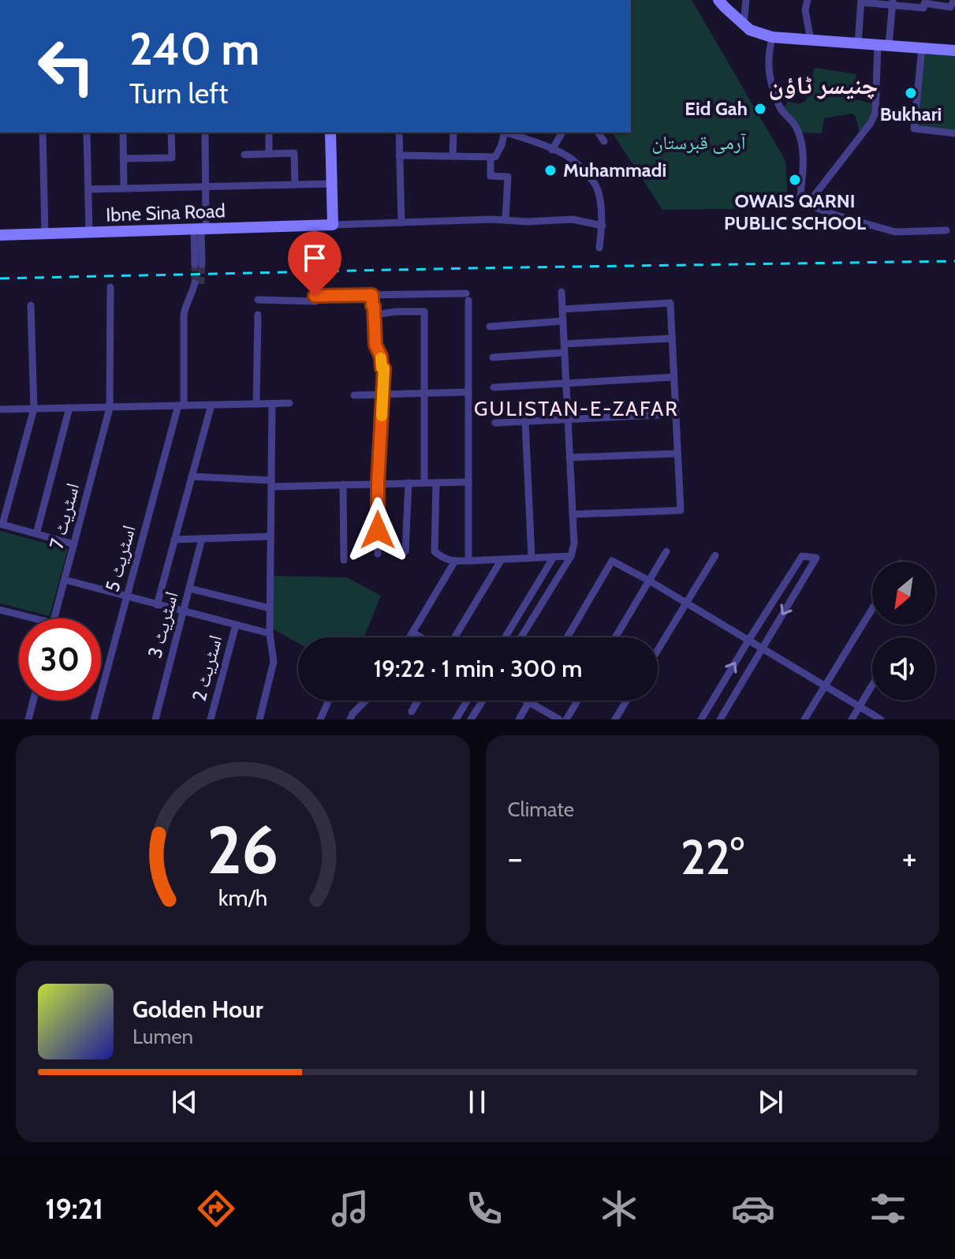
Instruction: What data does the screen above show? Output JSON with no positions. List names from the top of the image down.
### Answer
{
  "streets": {
    "street": [
      "Ibne Sina Road",
      "اسٹریٹ 7",
      "اسٹریٹ 5",
      "اسٹریٹ 3",
      "اسٹریٹ 2"
    ]
  },
  "districts": ["چنیسر ٹاؤن", "GULISTAN-E-ZAFAR"],
  "parks": ["آرمی قبرستان"],
  "places": [
    "Bukhari",
    "Eid Gah",
    "Muhammadi",
    "OWAIS QARNI PUBLIC SCHOOL"
  ],
  "north": "bottom left",
  "page": {
    "turn": ["240 m", "Turn left"],
    "limit": "30",
    "trip": "19:22 · 1 min · 300 m",
    "tile": "Climate",
    "heat": ["−", "22°", "+"],
    "song": ["Golden Hour", "Lumen"],
    "tabs": "19:21",
    "gauge": ["26", "km/h"]
  }
}
